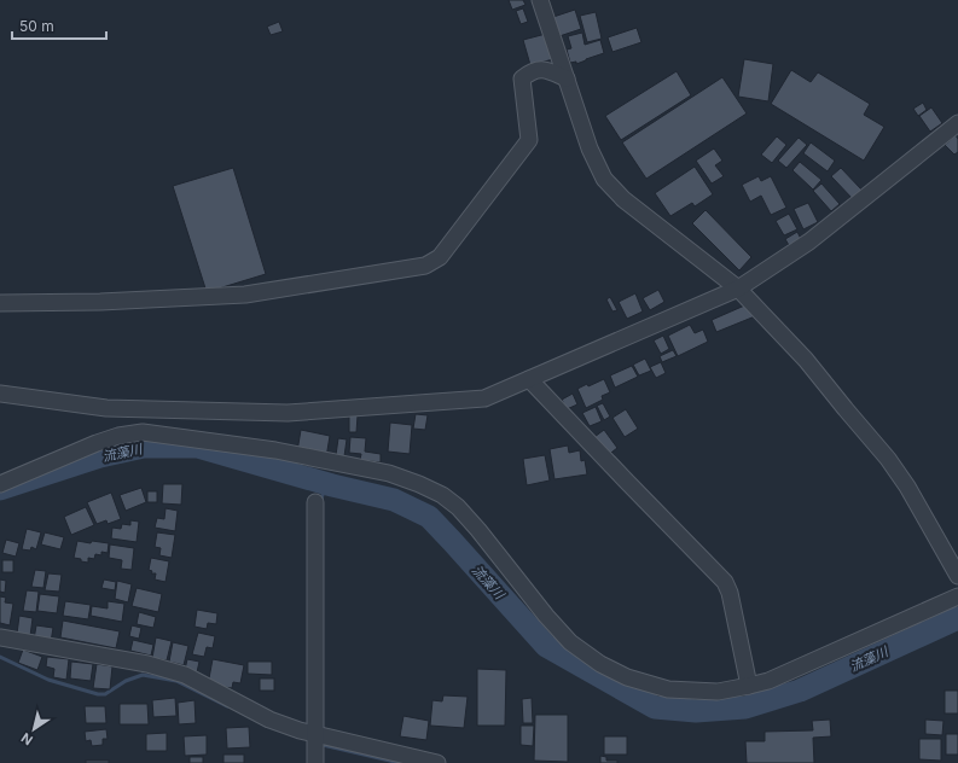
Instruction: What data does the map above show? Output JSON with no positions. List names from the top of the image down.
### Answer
{
  "water": ["流藻川"],
  "scale_bar": "50 m",
  "north": "bottom left"
}
